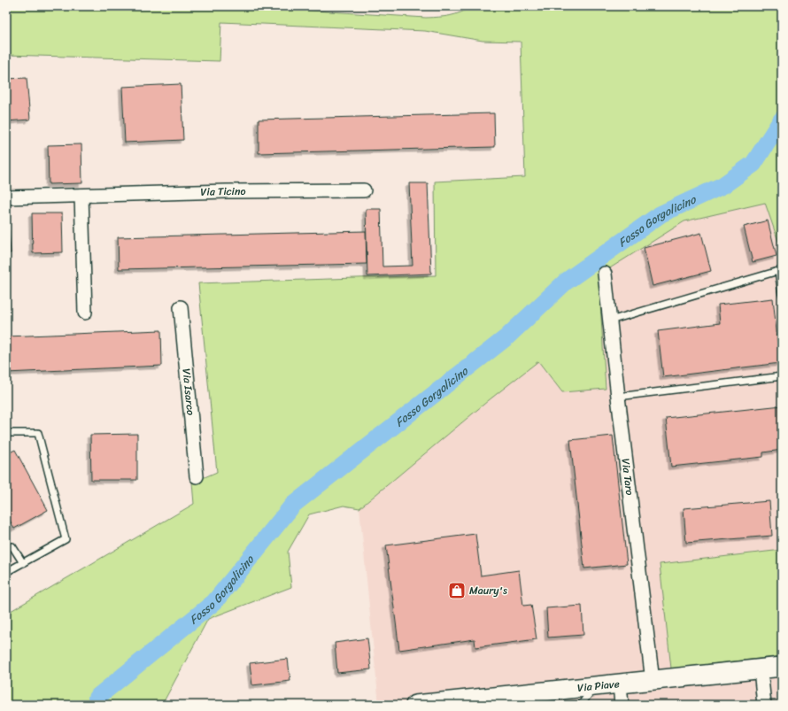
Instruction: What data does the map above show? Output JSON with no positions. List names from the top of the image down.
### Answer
{
  "streets": {
    "main road": ["Via Piave"],
    "street": ["Via Ticino", "Via Isarco", "Via Taro"]
  },
  "crossings": [
    ["Via Taro", "Via Piave"]
  ],
  "water": ["Fosso Gorgolicino"],
  "places": {
    "shop": ["Maury's"]
  }
}
